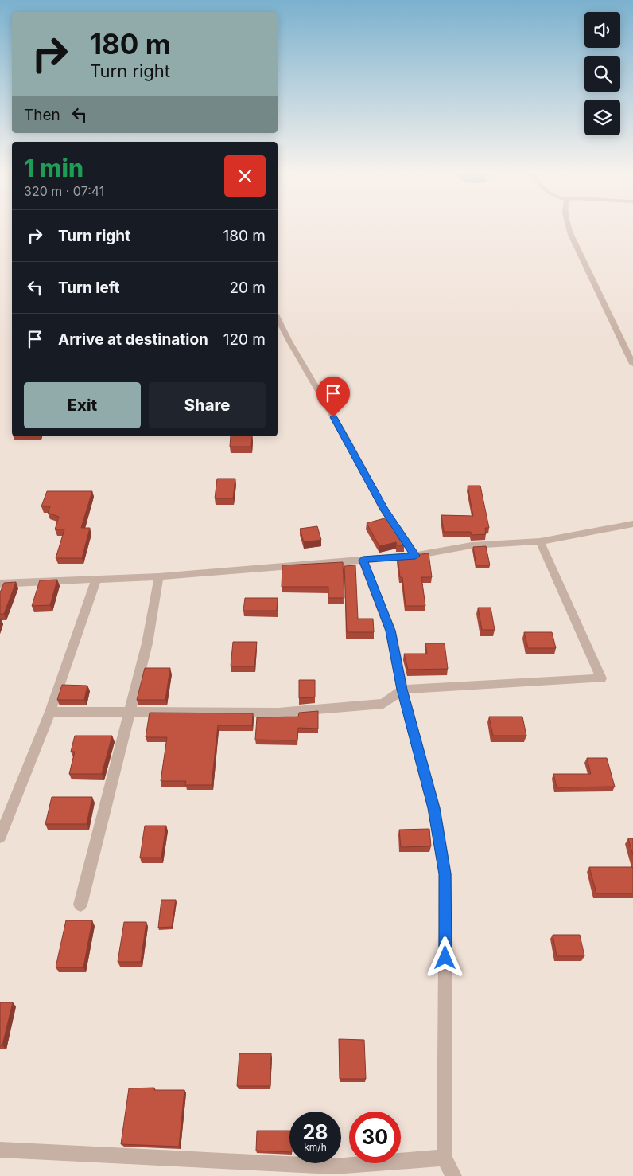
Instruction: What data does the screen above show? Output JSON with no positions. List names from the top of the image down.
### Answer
{
  "page": {
    "turn": ["180 m", "Turn right"],
    "then": "Then",
    "heading": ["1 min", "320 m · 07:41"],
    "list": [
      {
        "name": "Turn right",
        "value": "180 m"
      },
      {
        "name": "Turn left",
        "value": "20 m"
      },
      {
        "name": "Arrive at destination",
        "value": "120 m"
      }
    ],
    "buttons": ["Exit", "Share"],
    "speed": "28 km/h",
    "limit": "30"
  }
}
